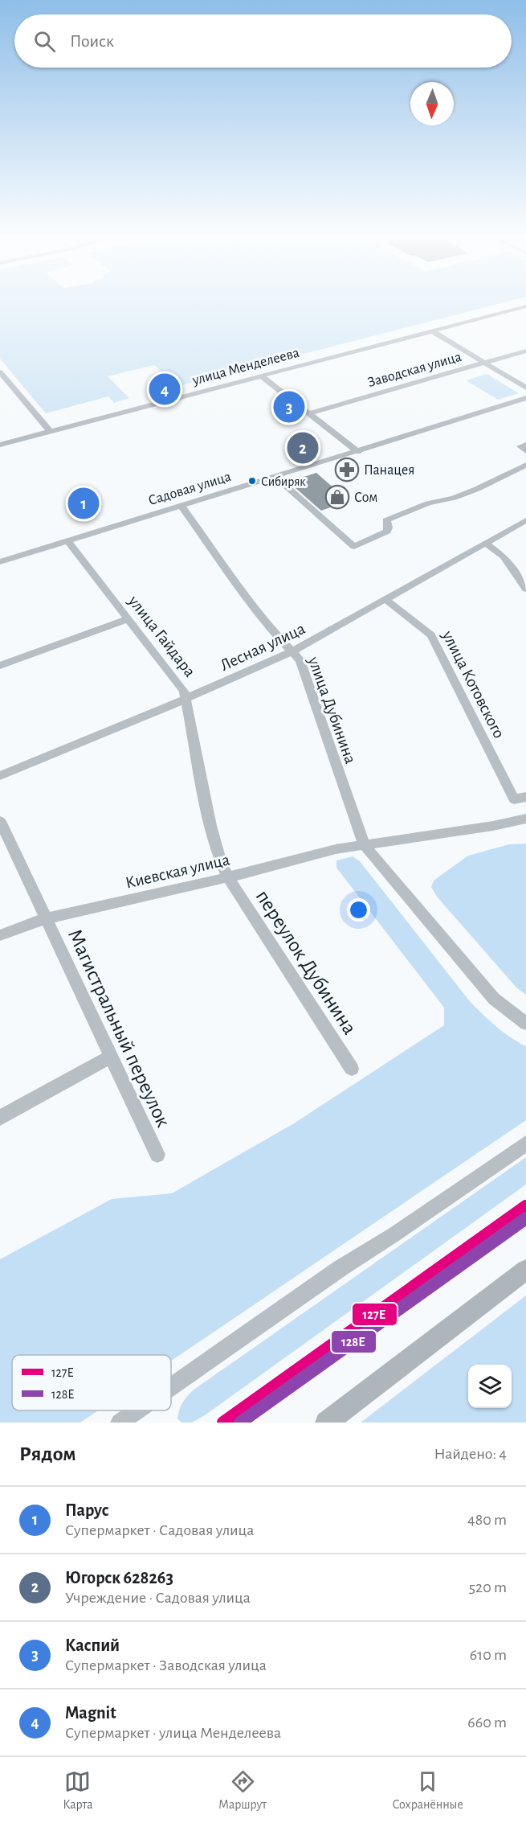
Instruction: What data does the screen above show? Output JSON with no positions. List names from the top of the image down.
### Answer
{
  "streets": {
    "street": [
      "улица Менделеева",
      "Заводская улица",
      "Садовая улица",
      "улица Гайдара",
      "Лесная улица",
      "улица Котовского",
      "улица Дубинина",
      "Киевская улица",
      "переулок Дубинина",
      "Магистральный переулок"
    ]
  },
  "crossings": [
    ["Садовая улица", "улица Гайдара"],
    ["Садовая улица", "улица Дубинина"],
    ["улица Гайдара", "Лесная улица"],
    ["улица Гайдара", "Киевская улица"],
    ["улица Гайдара", "переулок Дубинина"],
    ["Лесная улица", "улица Котовского"],
    ["Лесная улица", "улица Дубинина"],
    ["улица Дубинина", "Киевская улица"],
    ["Киевская улица", "переулок Дубинина"],
    ["Киевская улица", "Магистральный переулок"]
  ],
  "places": {
    "pharmacy": ["Панацея"],
    "other": ["Сибиряк"],
    "shop": ["Сом"]
  },
  "lines": ["transit line 127Е", "transit line 128Е"],
  "legend": ["127Е", "128Е"],
  "north": "bottom",
  "page": {
    "search": "Поиск",
    "pins": [
      "4",
      "3",
      "2",
      "1"
    ],
    "heading": ["Рядом", "Найдено: 4"],
    "list": [
      {
        "mark": "1",
        "name": "Парус",
        "note": "Супермаркет · Садовая улица",
        "value": "480 m"
      },
      {
        "mark": "2",
        "name": "Югорск 628263",
        "note": "Учреждение · Садовая улица",
        "value": "520 m"
      },
      {
        "mark": "3",
        "name": "Каспий",
        "note": "Супермаркет · Заводская улица",
        "value": "610 m"
      },
      {
        "mark": "4",
        "name": "Magnit",
        "note": "Супермаркет · улица Менделеева",
        "value": "660 m"
      }
    ],
    "nav": ["Карта", "Маршрут", "Сохранённые"]
  }
}
